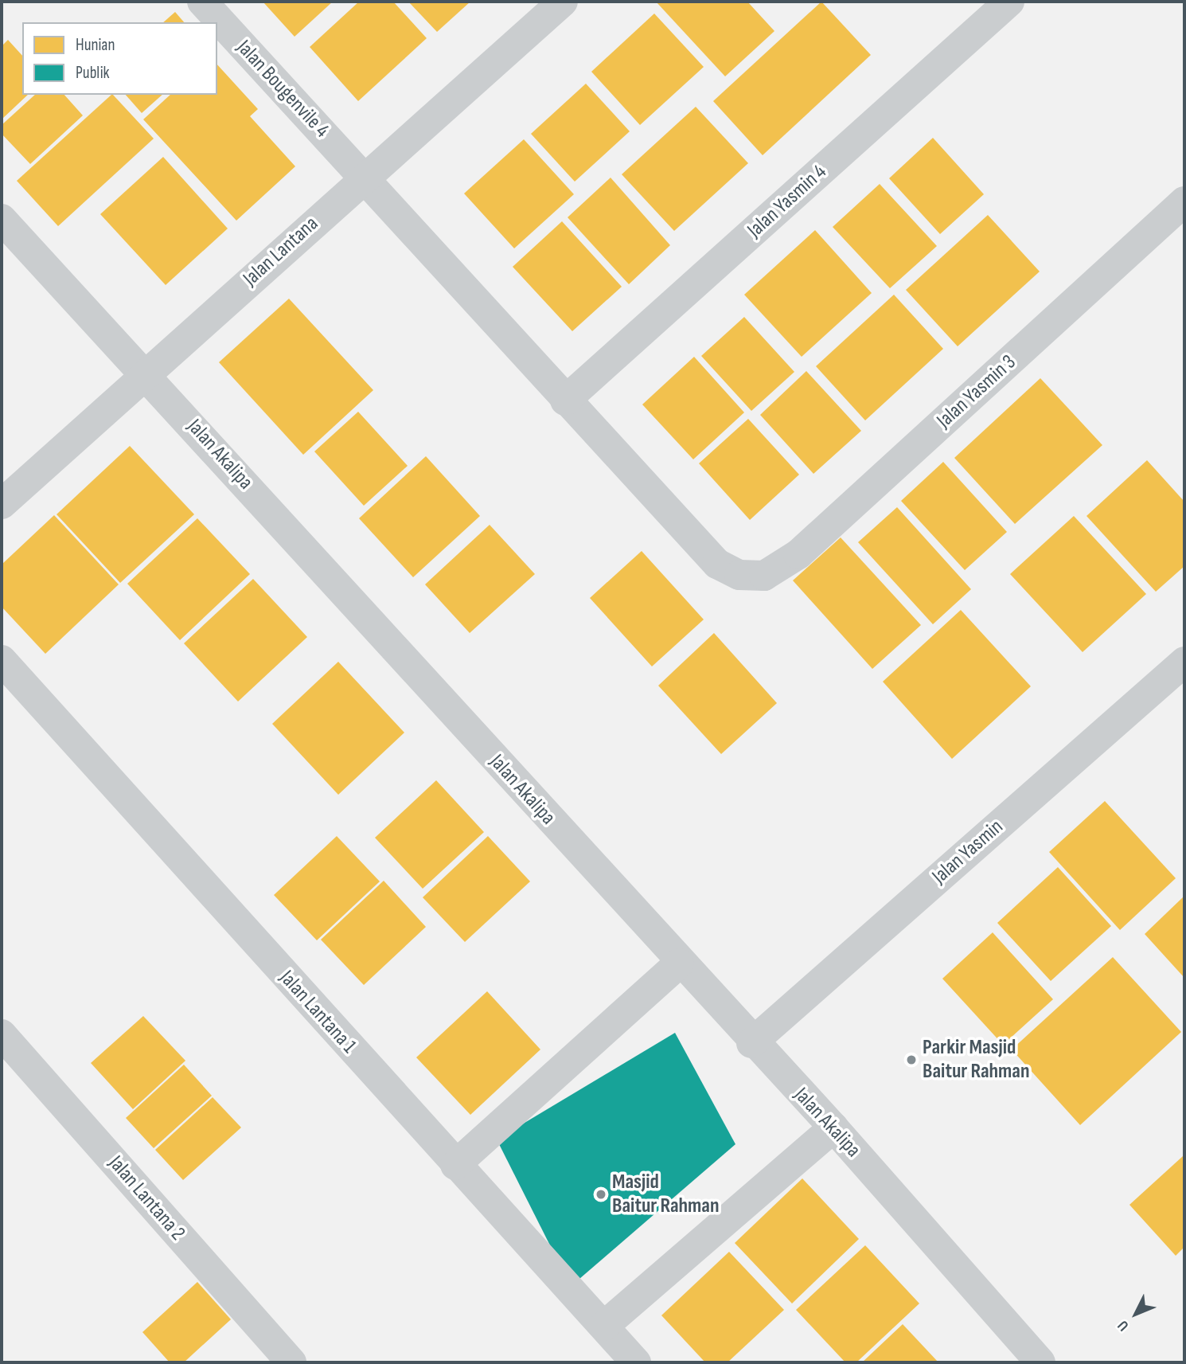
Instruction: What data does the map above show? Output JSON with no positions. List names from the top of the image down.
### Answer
{
  "streets": {
    "street": [
      "Jalan Bougenvile 4",
      "Jalan Yasmin 4",
      "Jalan Lantana",
      "Jalan Yasmin 3",
      "Jalan Akalipa",
      "Jalan Yasmin",
      "Jalan Lantana 1",
      "Jalan Lantana 2"
    ]
  },
  "crossings": [
    ["Jalan Bougenvile 4", "Jalan Yasmin 4"],
    ["Jalan Bougenvile 4", "Jalan Lantana"],
    ["Jalan Bougenvile 4", "Jalan Yasmin 3"],
    ["Jalan Lantana", "Jalan Akalipa"],
    ["Jalan Akalipa", "Jalan Yasmin"]
  ],
  "places": ["Parkir Masjid Baitur Rahman", "Masjid Baitur Rahman"],
  "legend": ["Hunian", "Publik"],
  "north": "bottom left"
}
